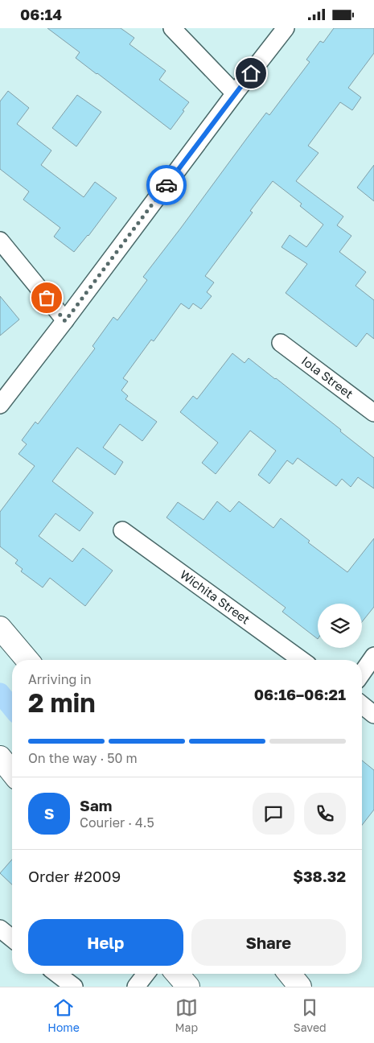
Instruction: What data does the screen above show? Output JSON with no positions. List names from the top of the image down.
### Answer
{
  "streets": {
    "street": ["Iola Street", "Wichita Street"]
  },
  "page": {
    "status": "06:14",
    "heading": ["2 min", "Arriving in", "06:16–06:21"],
    "panel": [
      "Sam",
      "Courier · 4.5",
      "Order #2009",
      "$38.32"
    ],
    "bar": "On the way · 50 m",
    "round": "S",
    "buttons": ["Help", "Share"],
    "tabs": ["Home", "Map", "Saved"]
  }
}
